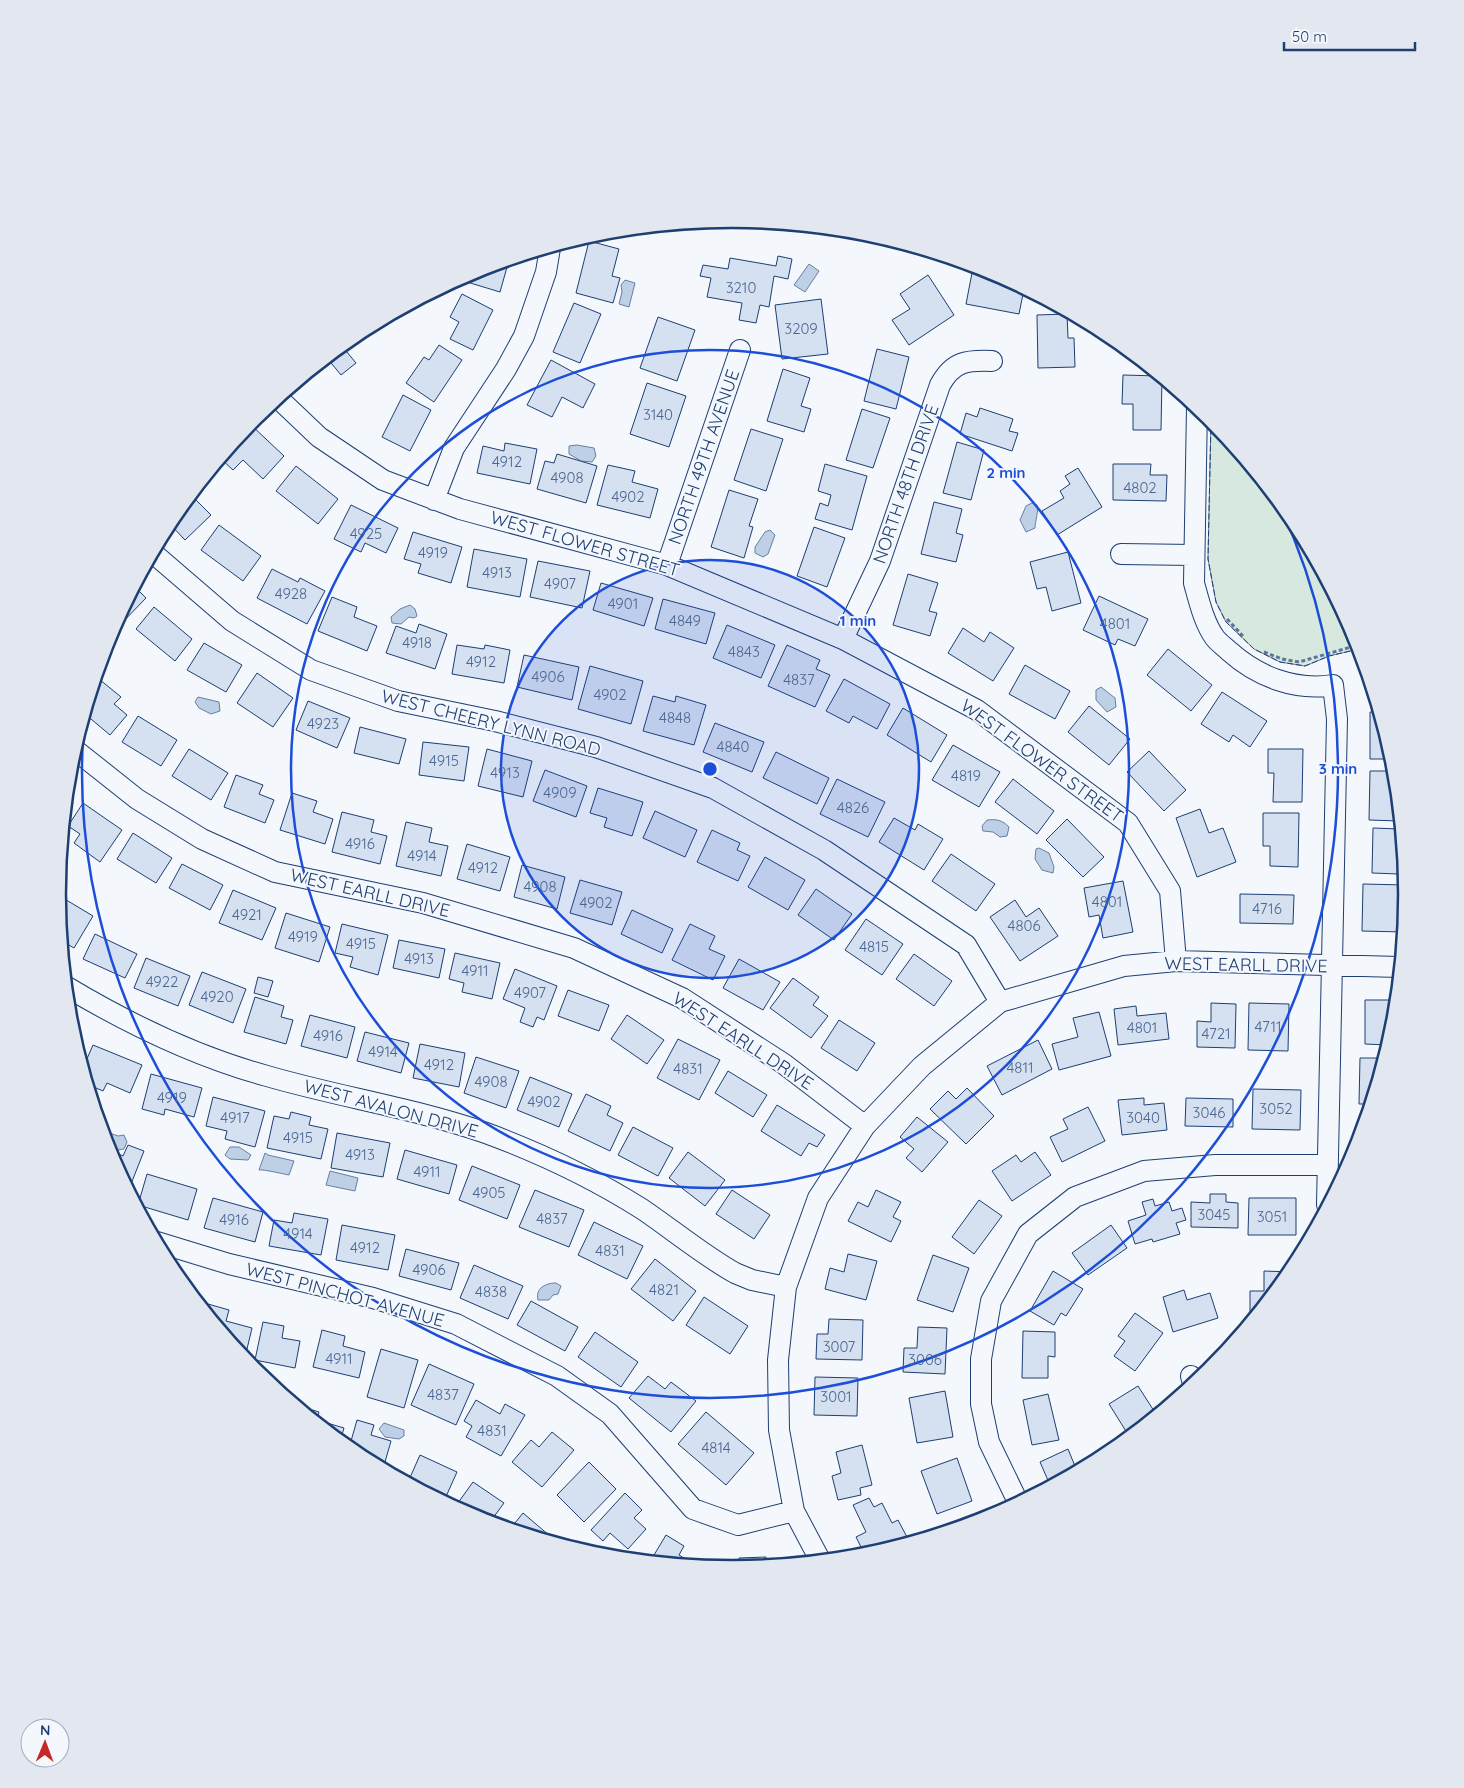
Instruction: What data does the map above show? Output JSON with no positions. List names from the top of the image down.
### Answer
{
  "streets": {
    "street": [
      "NORTH 49TH AVENUE",
      "NORTH 48TH DRIVE",
      "WEST FLOWER STREET",
      "WEST CHEERY LYNN ROAD",
      "WEST EARLL DRIVE",
      "WEST AVALON DRIVE",
      "WEST PINCHOT AVENUE"
    ]
  },
  "crossings": [
    ["NORTH 49TH AVENUE", "WEST FLOWER STREET"],
    ["NORTH 48TH DRIVE", "WEST FLOWER STREET"],
    ["WEST FLOWER STREET", "WEST EARLL DRIVE"],
    ["WEST CHEERY LYNN ROAD", "WEST EARLL DRIVE"]
  ],
  "house_numbers": [
    "3210",
    "3209",
    "3140",
    "4912",
    "4908",
    "4802",
    "4902",
    "4925",
    "4919",
    "4913",
    "4907",
    "4928",
    "4901",
    "4849",
    "4801",
    "4918",
    "4843",
    "4912",
    "4906",
    "4837",
    "4902",
    "4848",
    "4923",
    "4840",
    "4915",
    "4913",
    "4819",
    "4909",
    "4826",
    "4916",
    "4914",
    "4912",
    "4908",
    "4801",
    "4902",
    "4716",
    "4921",
    "4806",
    "4919",
    "4915",
    "4815",
    "4913",
    "4911",
    "4922",
    "4907",
    "4920",
    "4711",
    "4801",
    "4721",
    "4916",
    "4914",
    "4912",
    "4811",
    "4831",
    "4908",
    "4919",
    "4902",
    "3052",
    "3046",
    "4917",
    "3040",
    "4915",
    "4913",
    "4911",
    "4905",
    "3045",
    "3051",
    "4837",
    "4916",
    "4914",
    "4912",
    "4831",
    "4906",
    "4821",
    "4838",
    "3007",
    "4911",
    "3006",
    "4837",
    "3001",
    "4831",
    "4814"
  ],
  "scale_bar": "50 m",
  "north": "top",
  "rings": ["2 min", "1 min", "3 min"]
}
